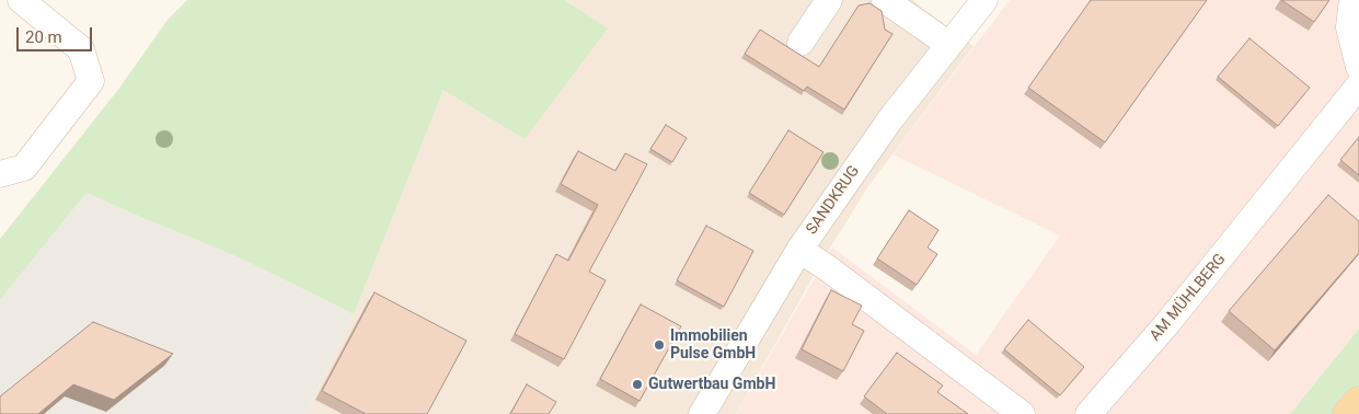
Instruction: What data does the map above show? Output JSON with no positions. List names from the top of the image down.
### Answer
{
  "streets": {
    "street": ["SANDKRUG", "AM MÜHLBERG"]
  },
  "places": ["Immobilien Pulse GmbH", "Gutwertbau GmbH"],
  "scale_bar": "20 m"
}
